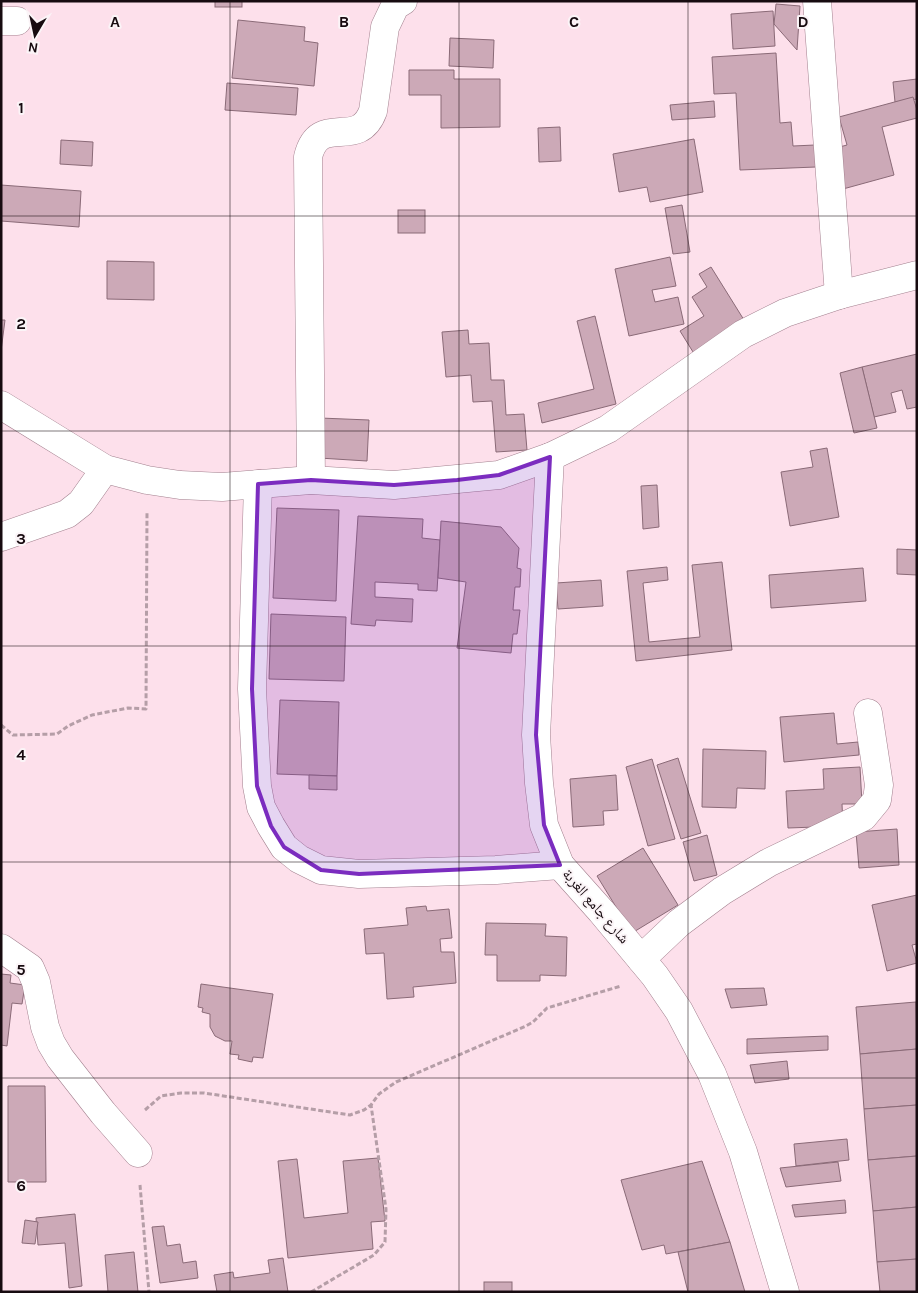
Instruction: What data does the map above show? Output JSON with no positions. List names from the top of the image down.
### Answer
{
  "streets": {
    "street": ["شارع جامع الغربة"]
  },
  "north": "bottom",
  "grid": {
    "columns": [
      "A",
      "B",
      "C",
      "D"
    ],
    "rows": [
      "1",
      "2",
      "3",
      "4",
      "5",
      "6"
    ]
  }
}
